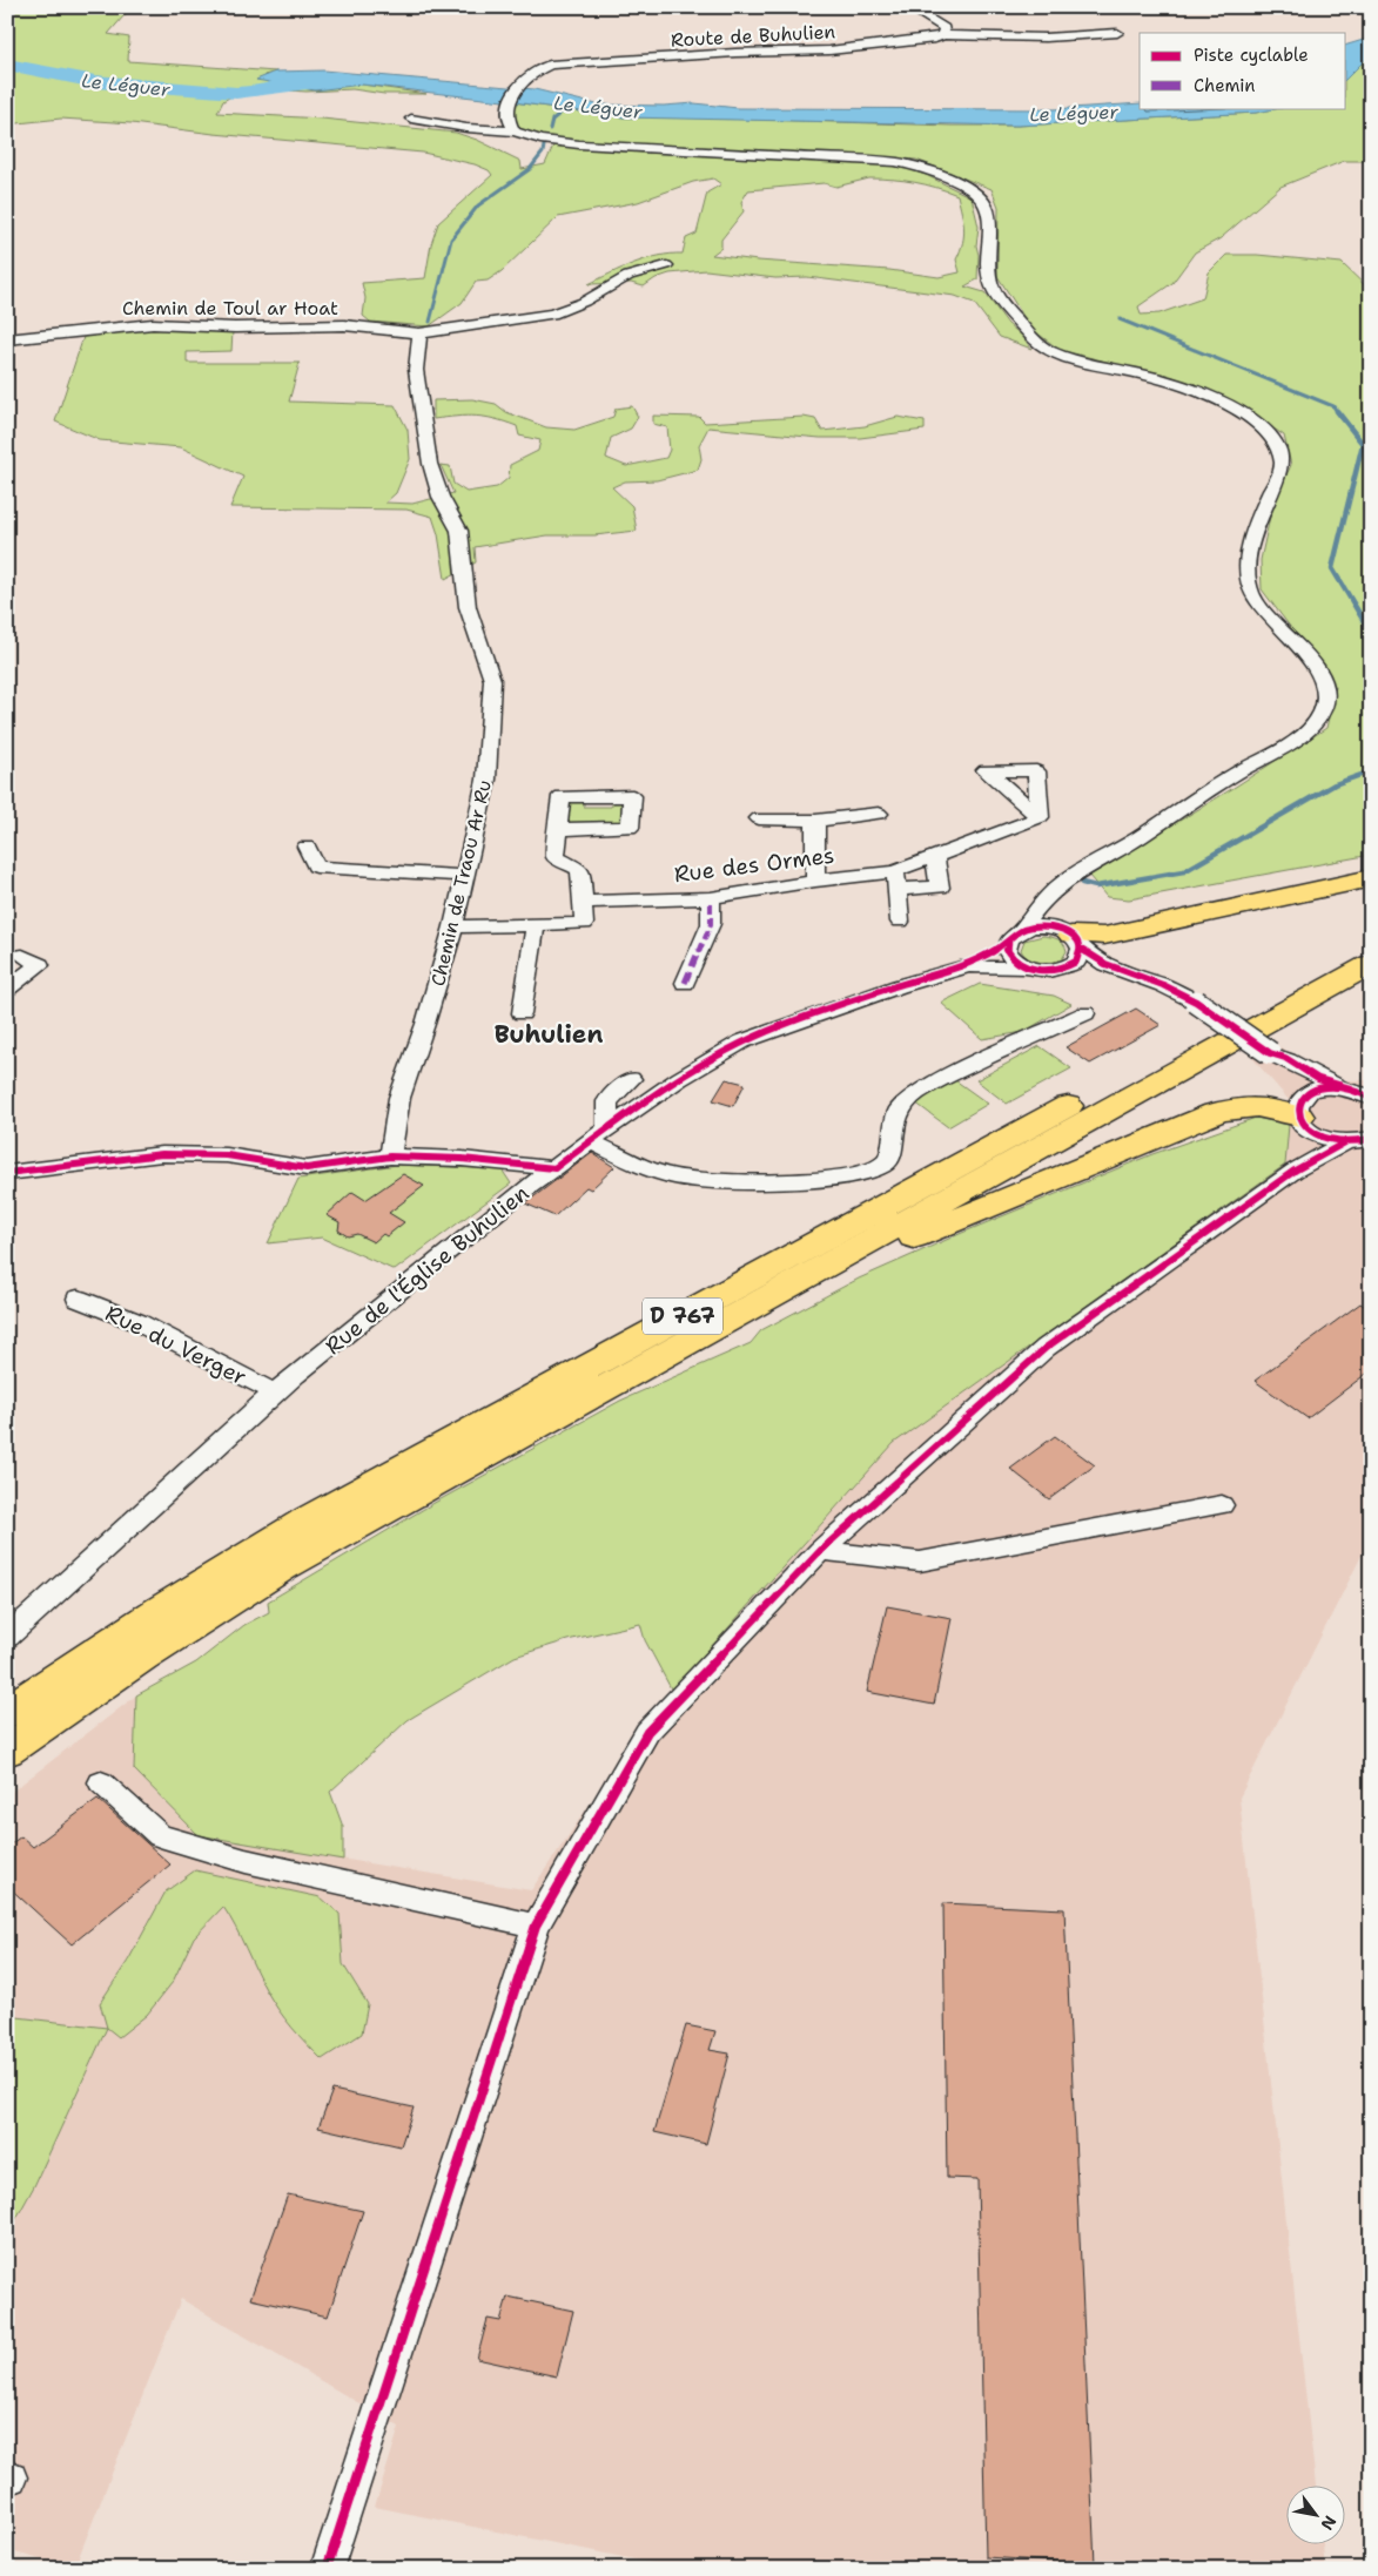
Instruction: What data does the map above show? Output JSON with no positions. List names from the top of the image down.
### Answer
{
  "streets": {
    "highway": ["D 767"],
    "street": [
      "Route de Buhulien",
      "Chemin de Toul ar Hoat",
      "Rue des Ormes",
      "Chemin de Traou Ar Ru",
      "Rue de l'Église Buhulien",
      "Rue du Verger"
    ]
  },
  "crossings": [
    ["Chemin de Toul ar Hoat", "Chemin de Traou Ar Ru"],
    ["Rue de l'Église Buhulien", "Rue du Verger"]
  ],
  "districts": ["Buhulien"],
  "water": ["Le Léguer"],
  "legend": ["Piste cyclable", "Chemin"],
  "north": "bottom right"
}
